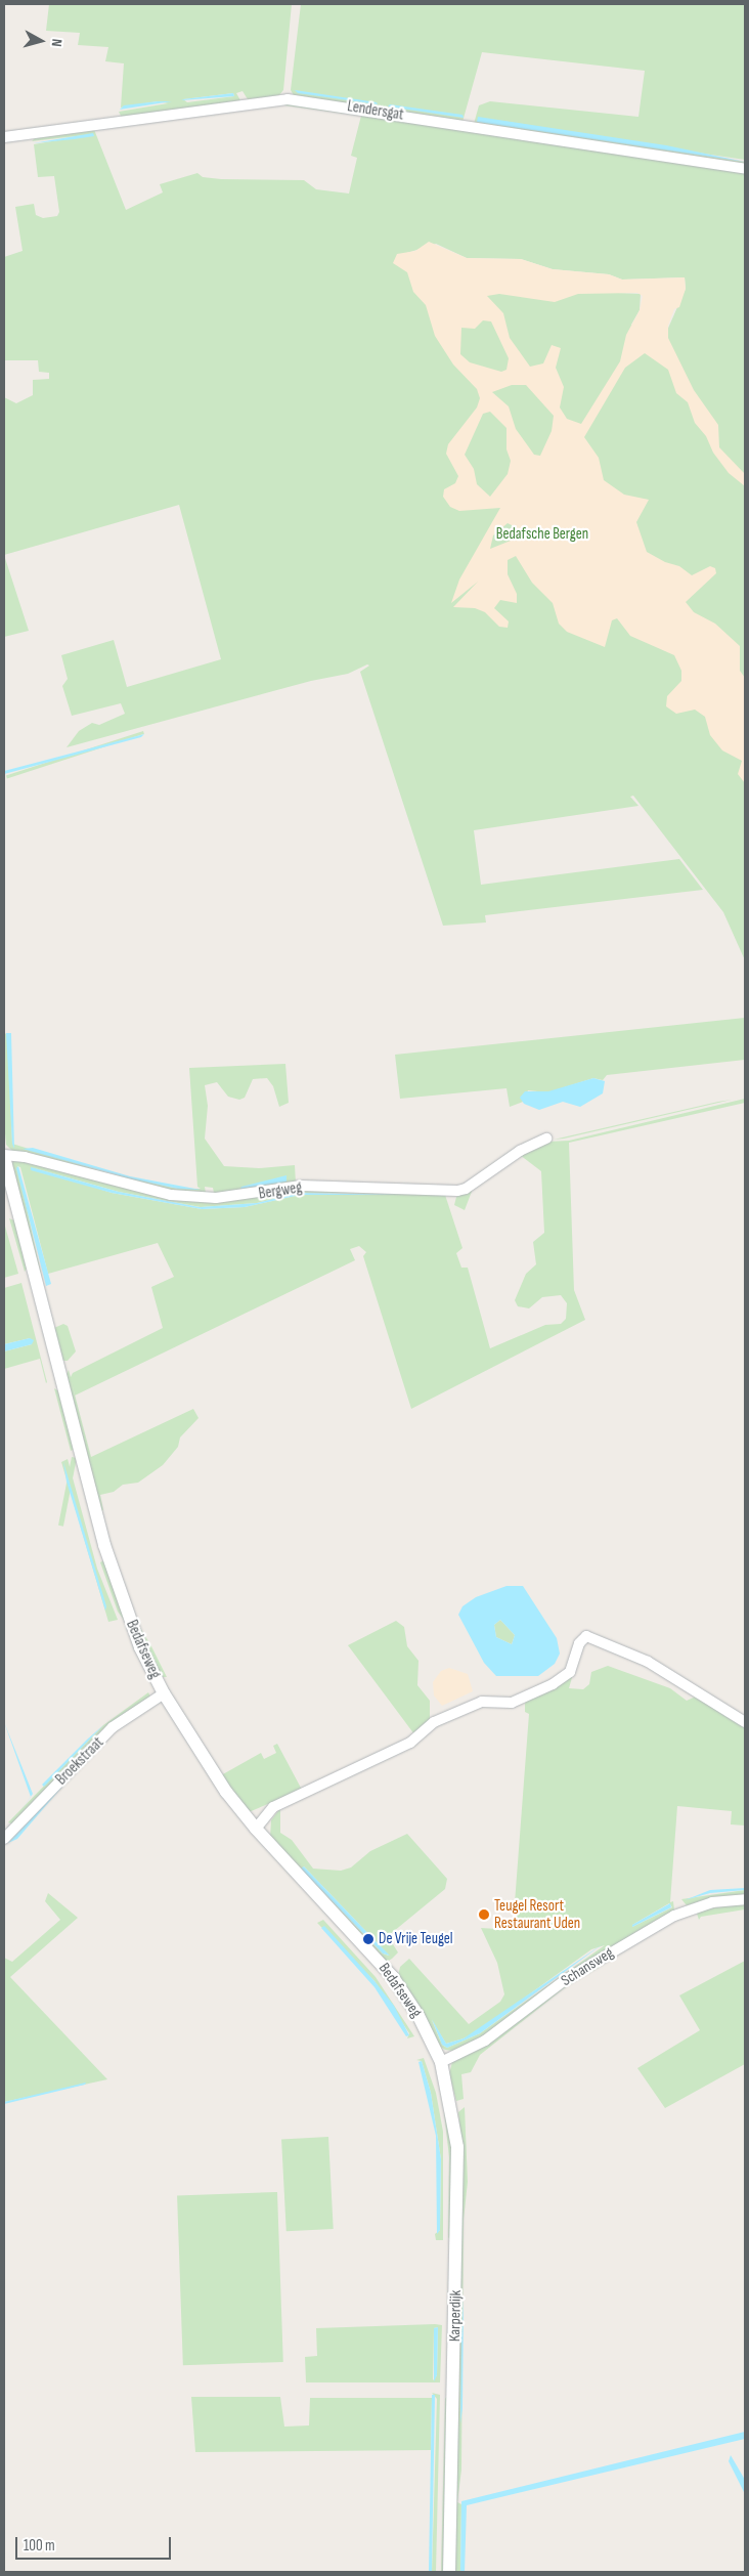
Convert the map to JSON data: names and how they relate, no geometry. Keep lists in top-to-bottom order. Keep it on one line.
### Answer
{"streets":{"street":["Lendersgat","Bergweg","Bedafseweg","Broekstraat","Schansweg","Karperdijk"]},"crossings":[["Bergweg","Bedafseweg"],["Bedafseweg","Broekstraat"],["Bedafseweg","Schansweg"],["Bedafseweg","Karperdijk"],["Schansweg","Karperdijk"]],"parks":["Bedafsche Bergen"],"places":["Teugel Resort Restaurant Uden","De Vrije Teugel"],"scale_bar":"100 m","north":"right"}
